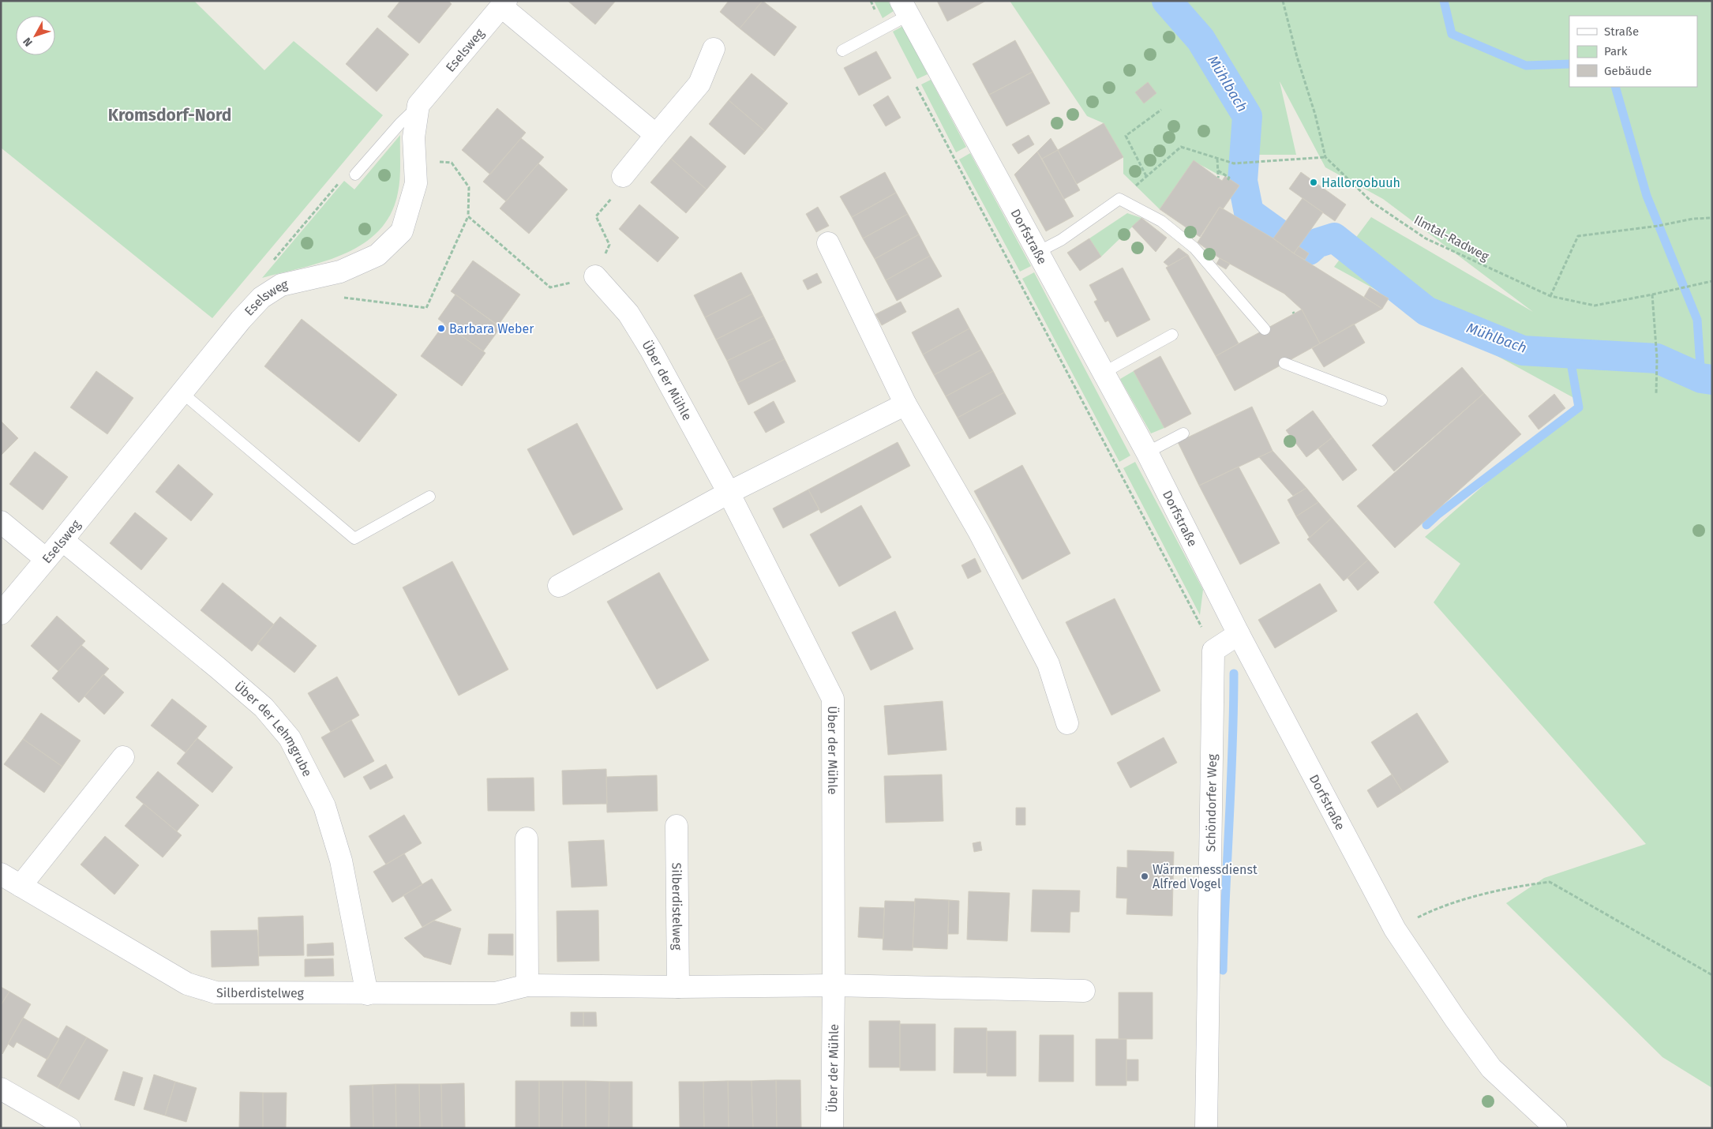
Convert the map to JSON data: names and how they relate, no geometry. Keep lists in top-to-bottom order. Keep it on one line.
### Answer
{"streets":{"street":["Eselsweg","Dorfstraße","Über der Mühle","Über der Lehmgrube","Schöndorfer Weg","Silberdistelweg"],"path":["Ilmtal-Radweg"]},"crossings":[["Eselsweg","Über der Lehmgrube"],["Über der Mühle","Silberdistelweg"],["Über der Lehmgrube","Silberdistelweg"]],"districts":["Kromsdorf-Nord"],"water":["Mühlbach"],"places":["Halloroobuuh","Barbara Weber","Wärmemessdienst Alfred Vogel"],"legend":["Straße","Park","Gebäude"],"north":"bottom left"}
